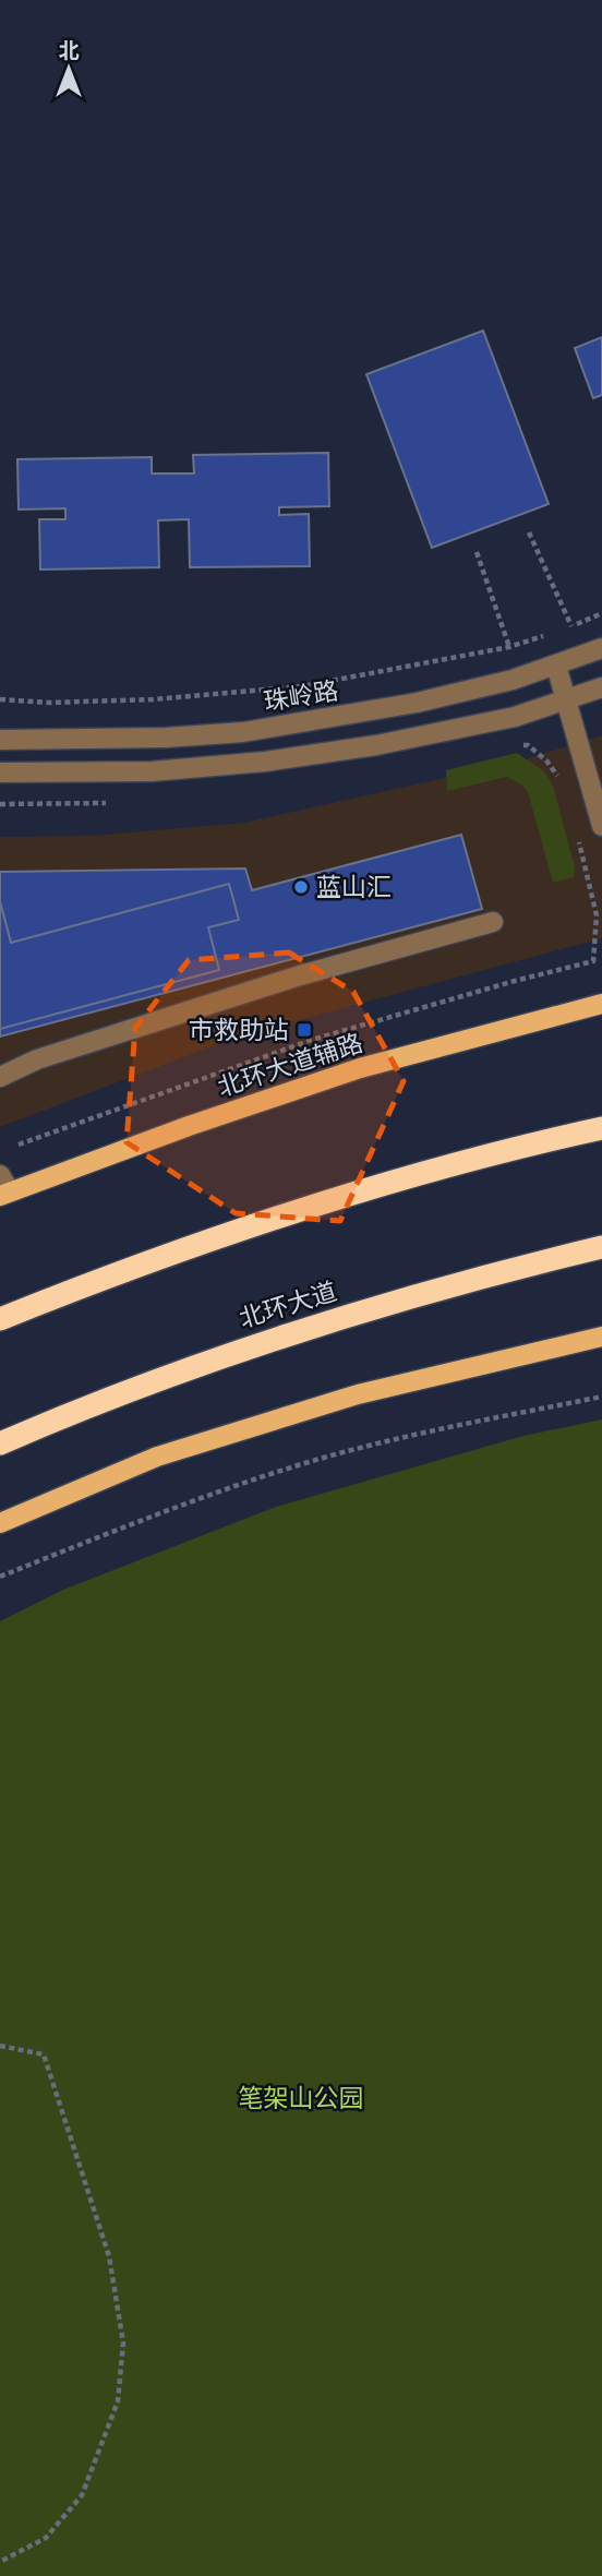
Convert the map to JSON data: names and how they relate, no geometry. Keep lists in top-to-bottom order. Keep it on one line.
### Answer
{"streets":{"highway":["北环大道"],"main road":["北环大道辅路"],"street":["珠岭路"]},"parks":["笔架山公园"],"places":{"other":["蓝山汇"],"transit":["市救助站"]},"north":"top"}
